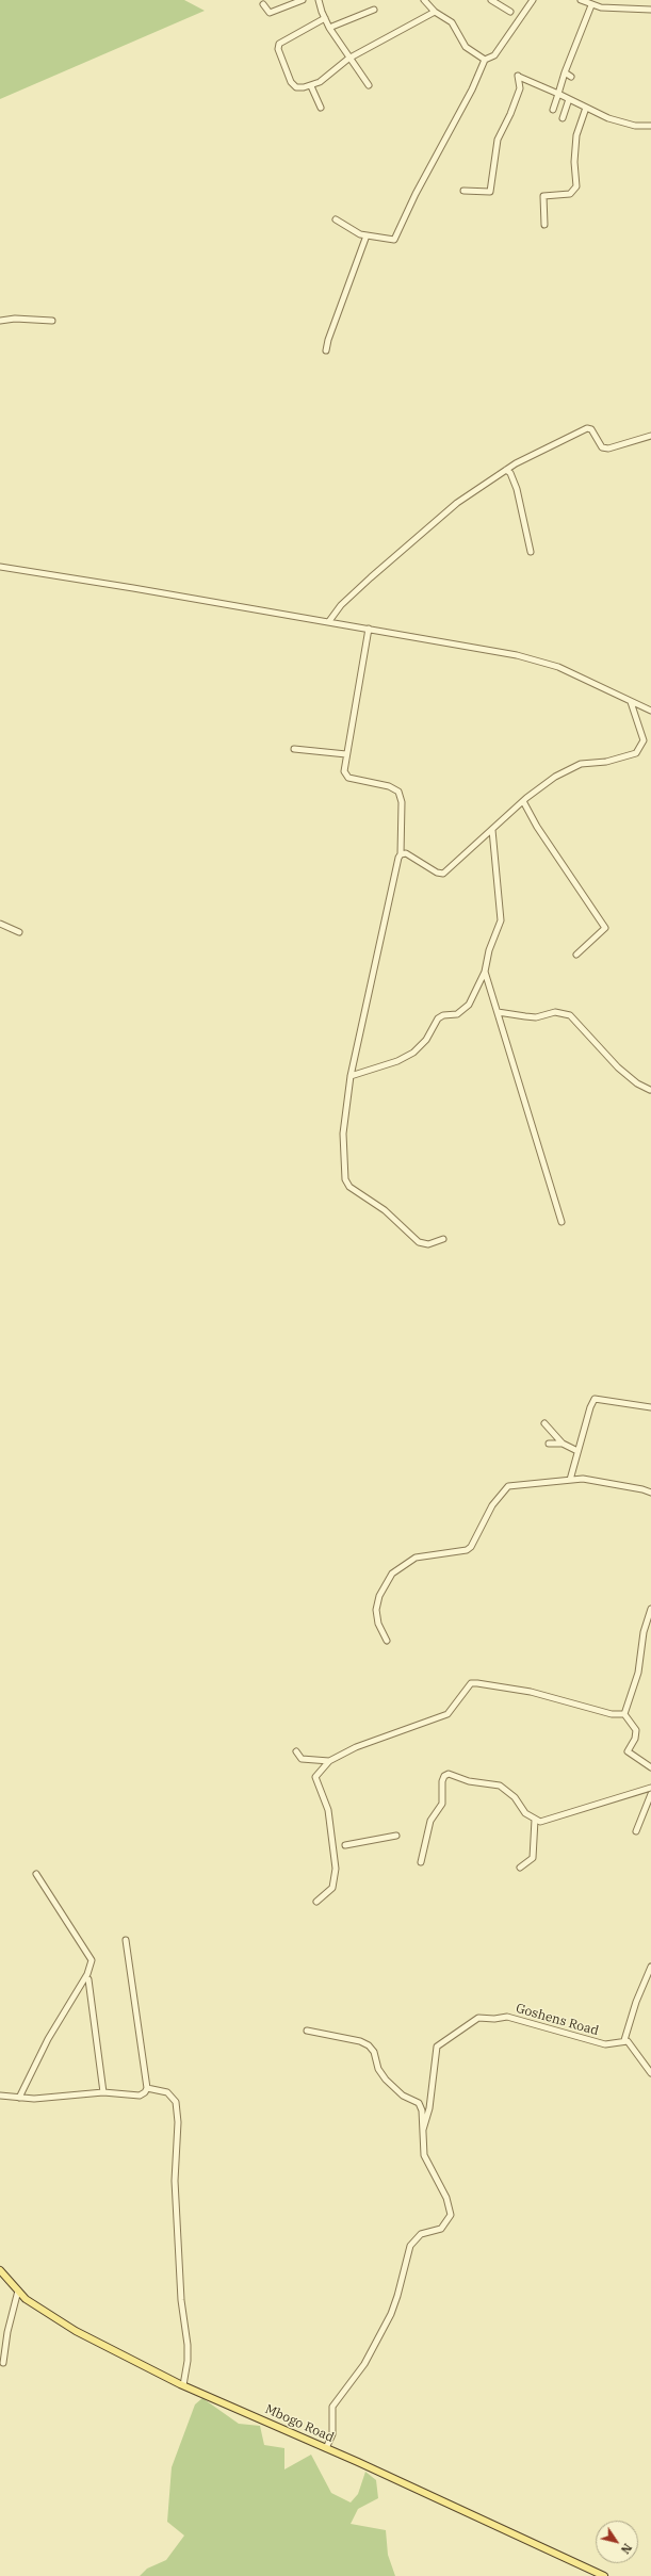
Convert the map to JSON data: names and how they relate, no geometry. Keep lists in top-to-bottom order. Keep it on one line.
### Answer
{"streets":{"main road":["Mbogo Road"],"street":["Goshens Road"]},"north":"bottom right"}
